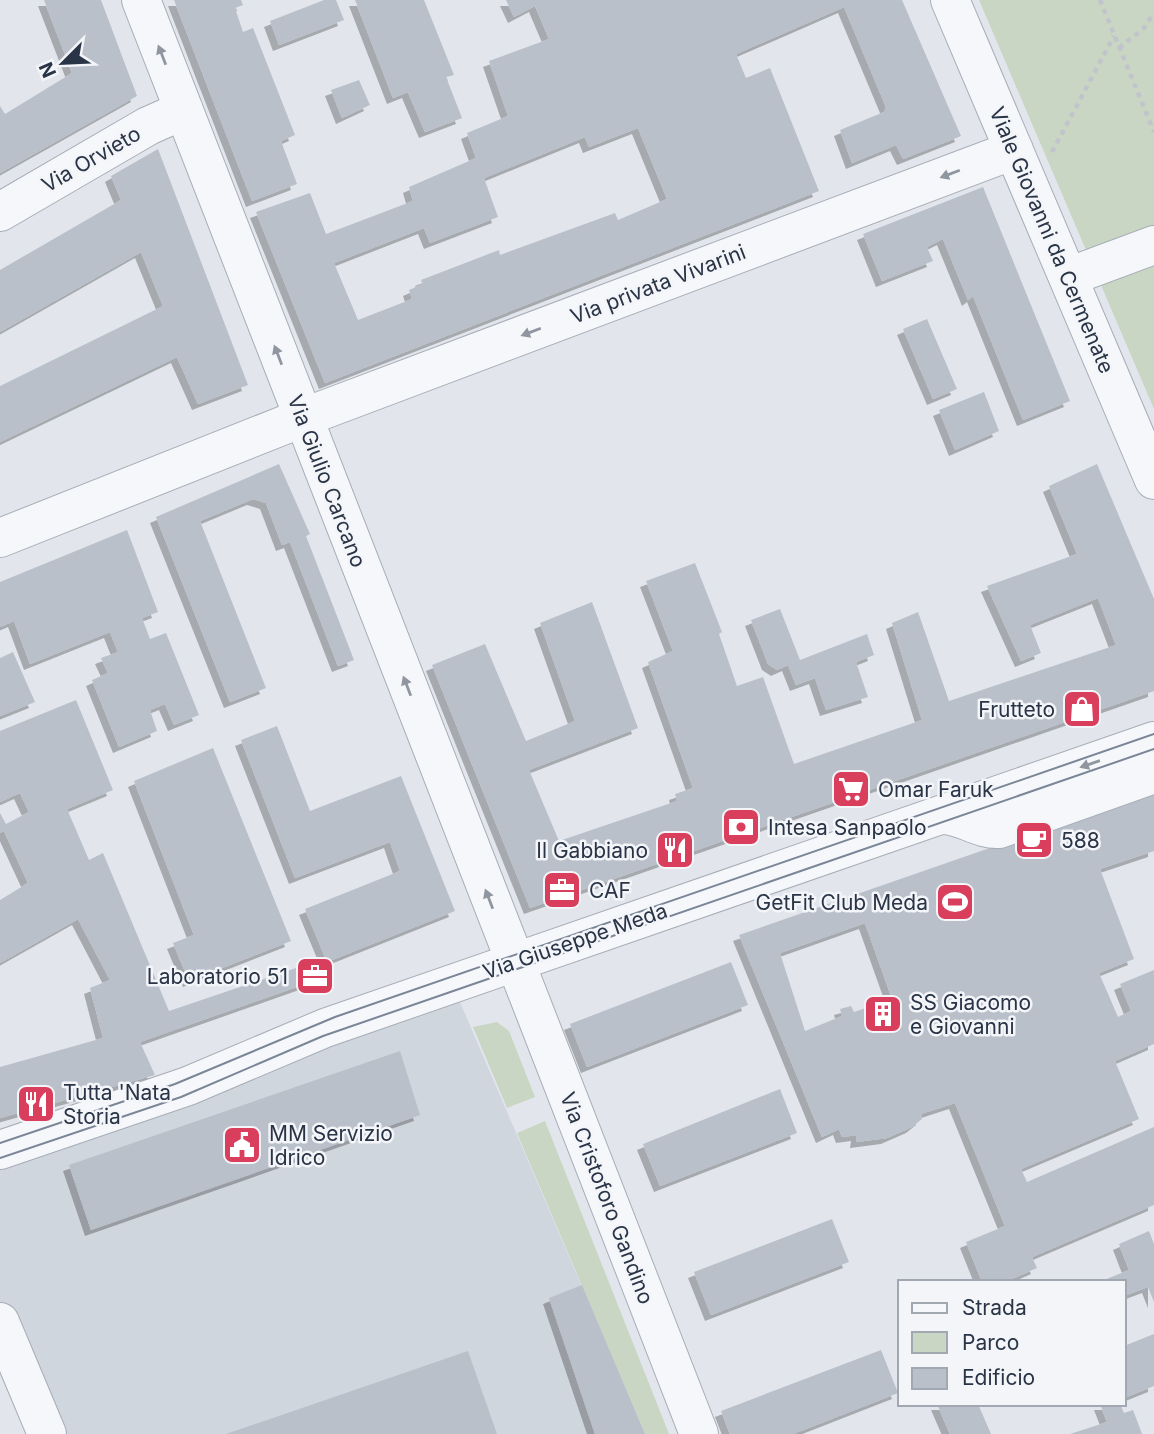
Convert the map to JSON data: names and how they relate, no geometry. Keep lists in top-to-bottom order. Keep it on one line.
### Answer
{"streets":{"street":["Via Orvieto","Viale Giovanni da Cermenate","Via privata Vivarini","Via Giulio Carcano","Via Giuseppe Meda","Via Cristoforo Gandino"]},"crossings":[["Via Orvieto","Via Giulio Carcano"],["Viale Giovanni da Cermenate","Via privata Vivarini"],["Via privata Vivarini","Via Giulio Carcano"],["Via Giulio Carcano","Via Giuseppe Meda"],["Via Giulio Carcano","Via Cristoforo Gandino"],["Via Giuseppe Meda","Via Cristoforo Gandino"]],"one_way":["Via privata Vivarini","Via Giulio Carcano"],"places":{"shop":["Frutteto"],"supermarket":["Omar Faruk"],"bank":["Intesa Sanpaolo"],"cafe":["588"],"restaurant":["Il Gabbiano","Tutta 'Nata Storia"],"office":["CAF","Laboratorio 51"],"sports":["GetFit Club Meda"],"building":["SS Giacomo e Giovanni"],"public building":["MM Servizio Idrico"]},"legend":["Strada","Parco","Edificio"],"north":"bottom left"}
